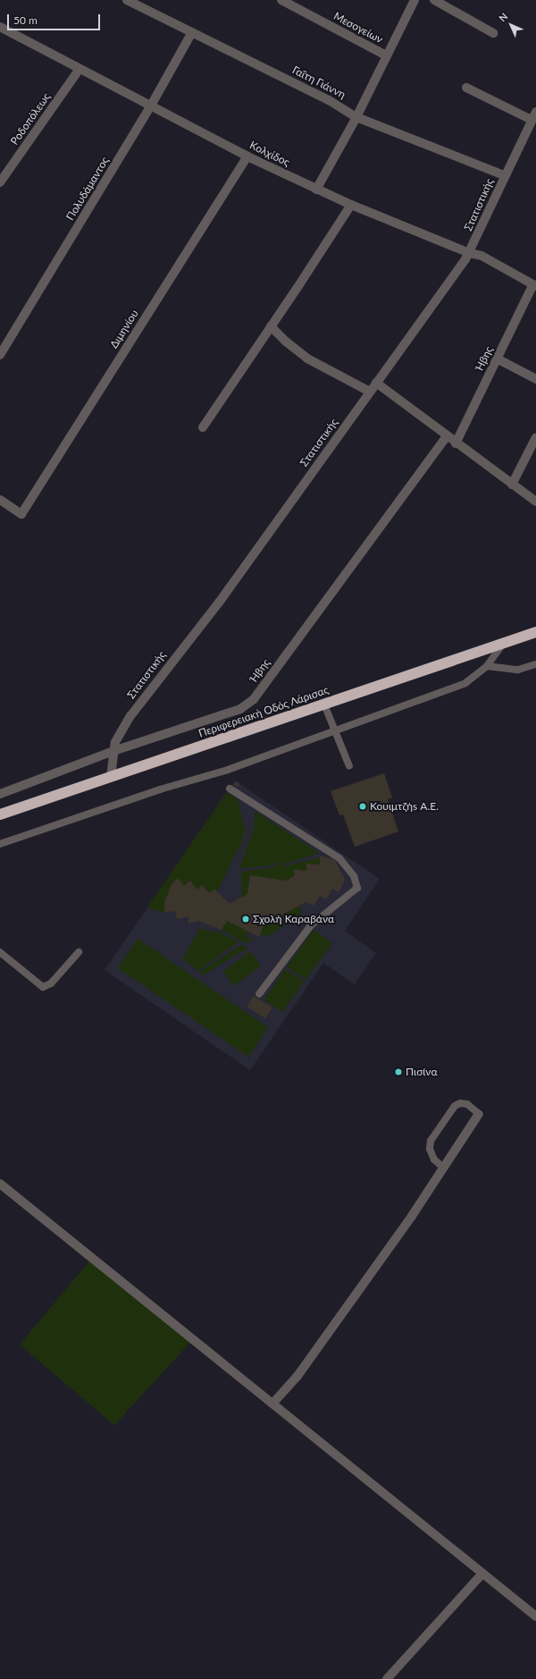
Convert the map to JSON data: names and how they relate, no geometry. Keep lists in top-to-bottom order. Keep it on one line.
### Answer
{"streets":{"highway":["Περιφερειακή Οδός Λάρισας"],"street":["Μεσογείων","Γαΐτη Γιάννη","Ροδοπόλεως","Κολχίδος","Πολυδάμαντος","Στατιστικής","Διμηνίου","Ήβης"]},"crossings":[["Γαΐτη Γιάννη","Πολυδάμαντος"],["Γαΐτη Γιάννη","Στατιστικής"],["Ροδοπόλεως","Κολχίδος"],["Κολχίδος","Πολυδάμαντος"],["Κολχίδος","Στατιστικής"],["Κολχίδος","Διμηνίου"],["Κολχίδος","Ήβης"],["Στατιστικής","Ήβης"],["Στατιστικής","Περιφερειακή Οδός Λάρισας"]],"places":["Κουιμτζήs Α.Ε.","Σχολή Καραβάνα","Πισίνα"],"scale_bar":"50 m","north":"top left"}
